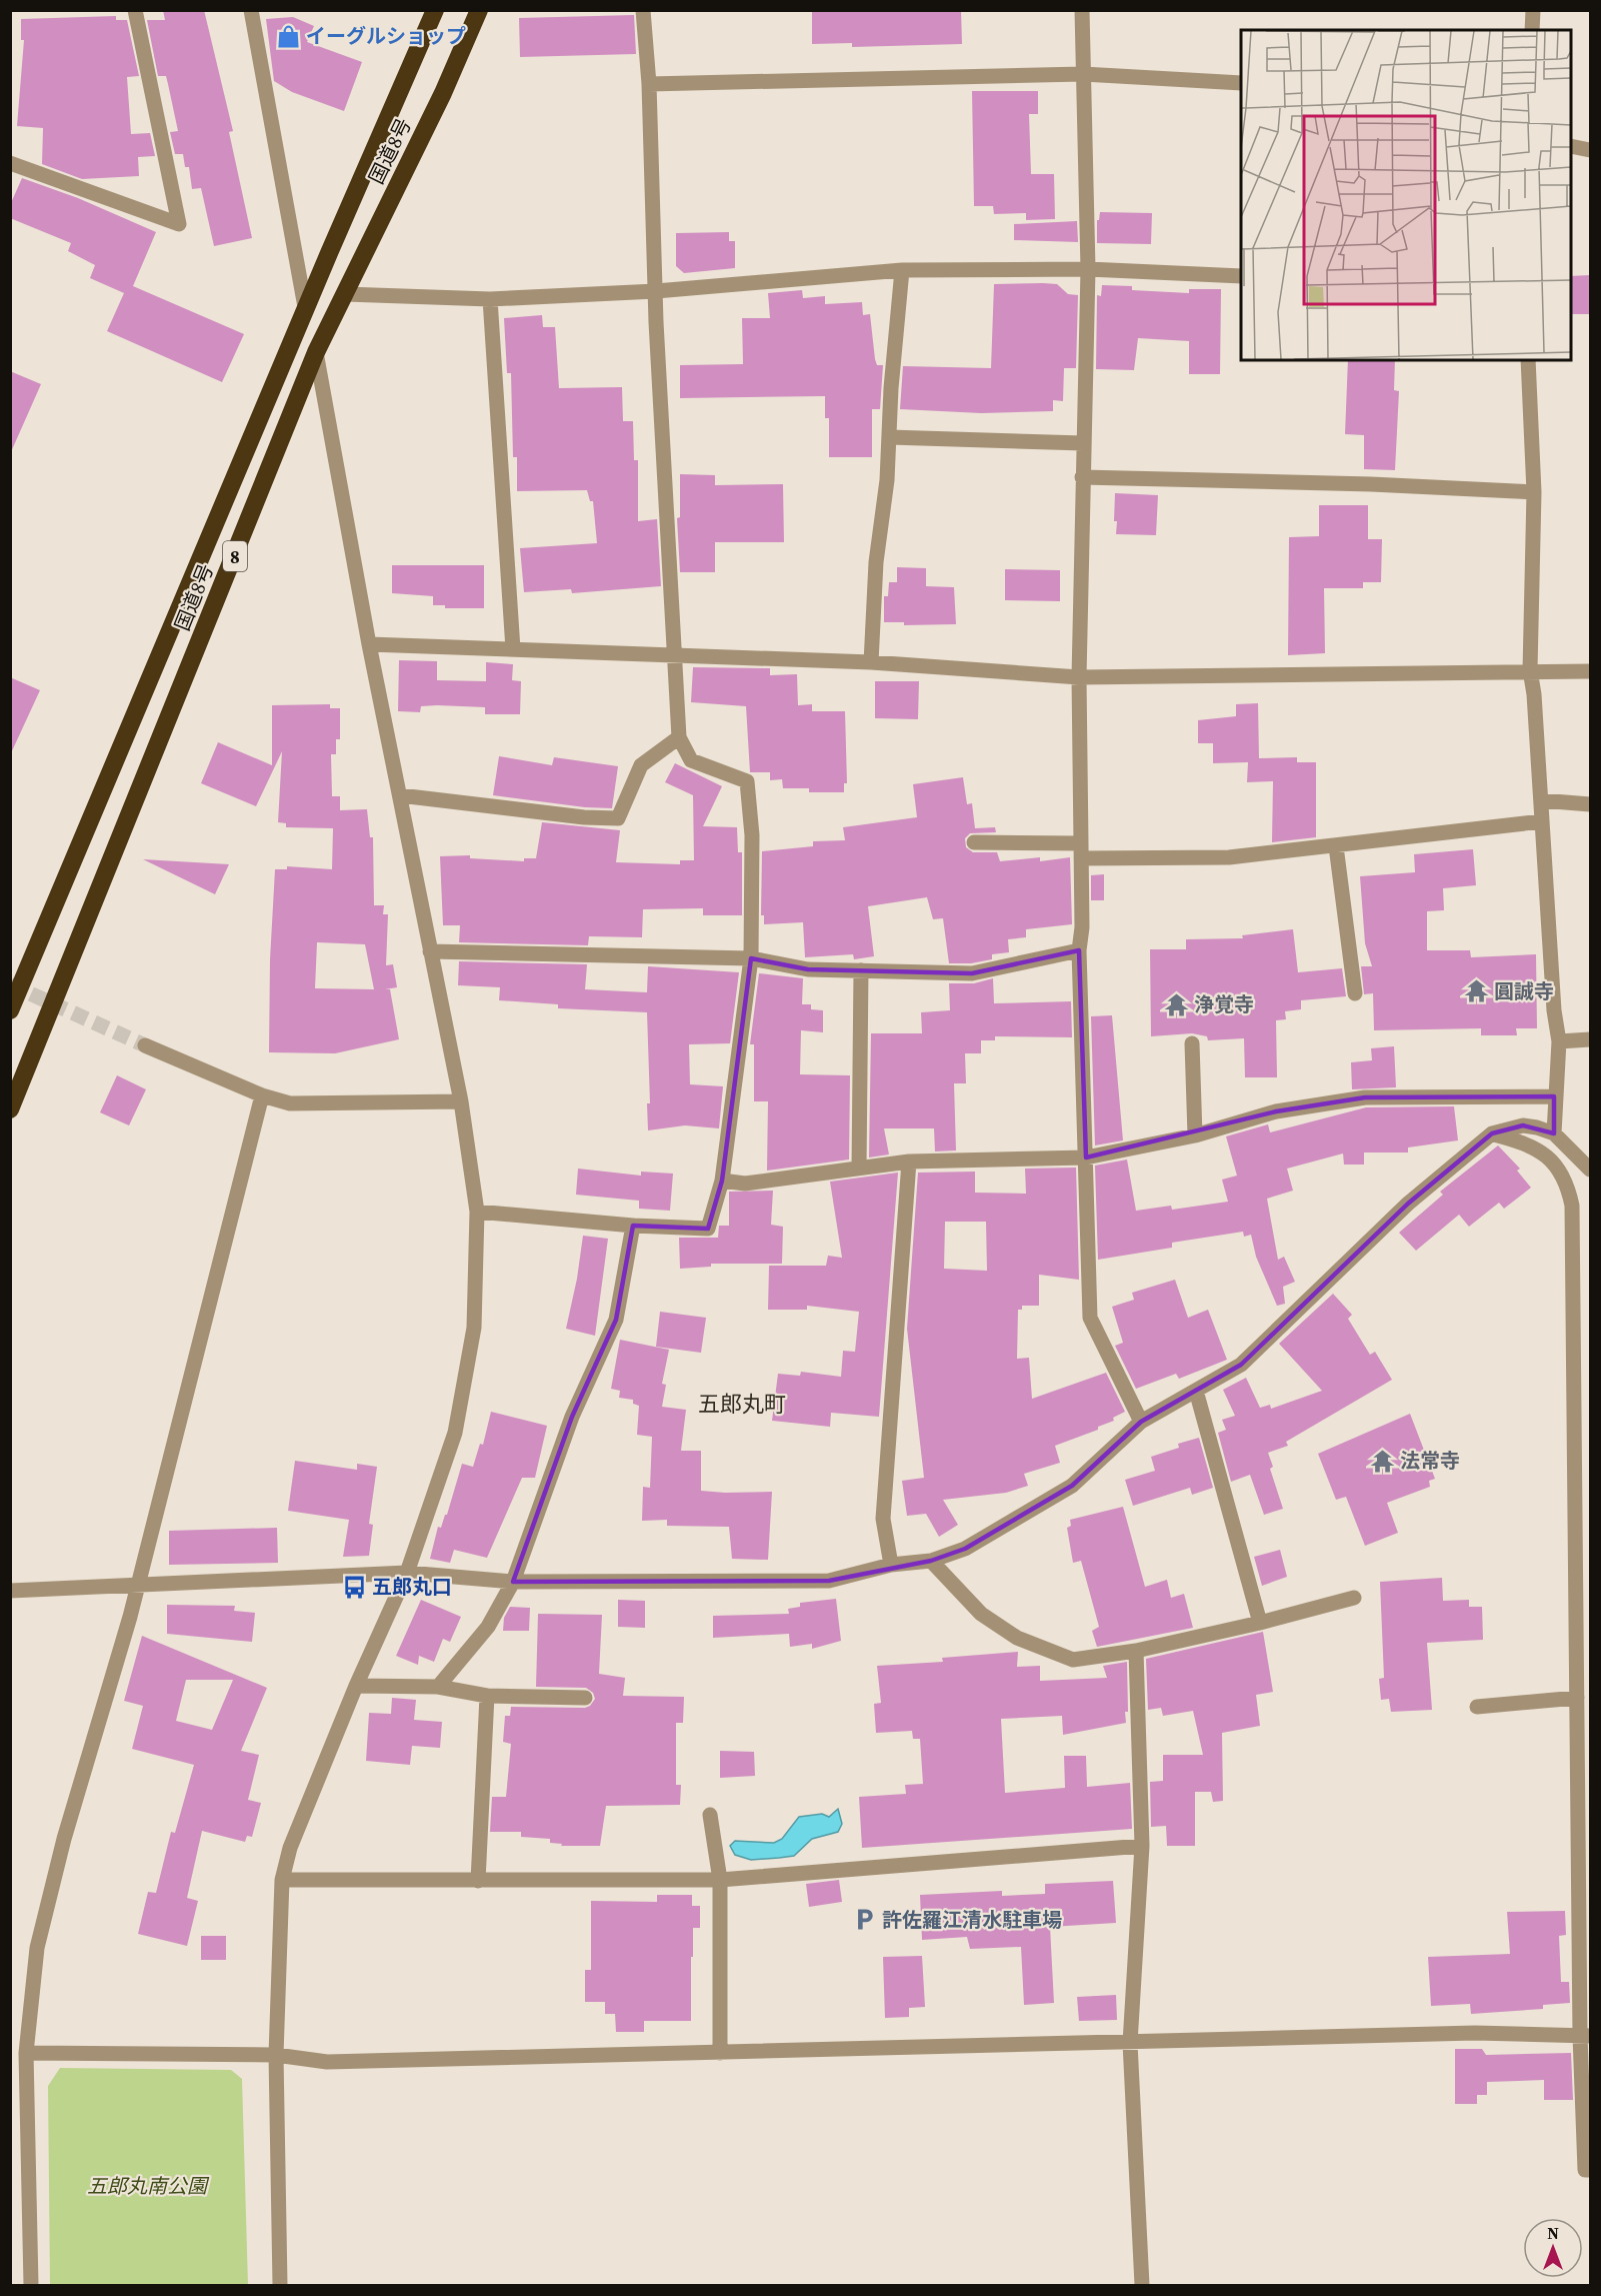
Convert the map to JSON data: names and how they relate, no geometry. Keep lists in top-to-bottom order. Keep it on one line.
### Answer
{"streets":{"highway":["国道8号","8"]},"districts":["五郎丸町"],"parks":["五郎丸南公園"],"places":{"shop":["イーグルショップ"],"temple":["圓誠寺","浄覚寺","法常寺"],"bus stop":["五郎丸口"],"parking":["許佐羅江清水駐車場"]},"north":"top"}
